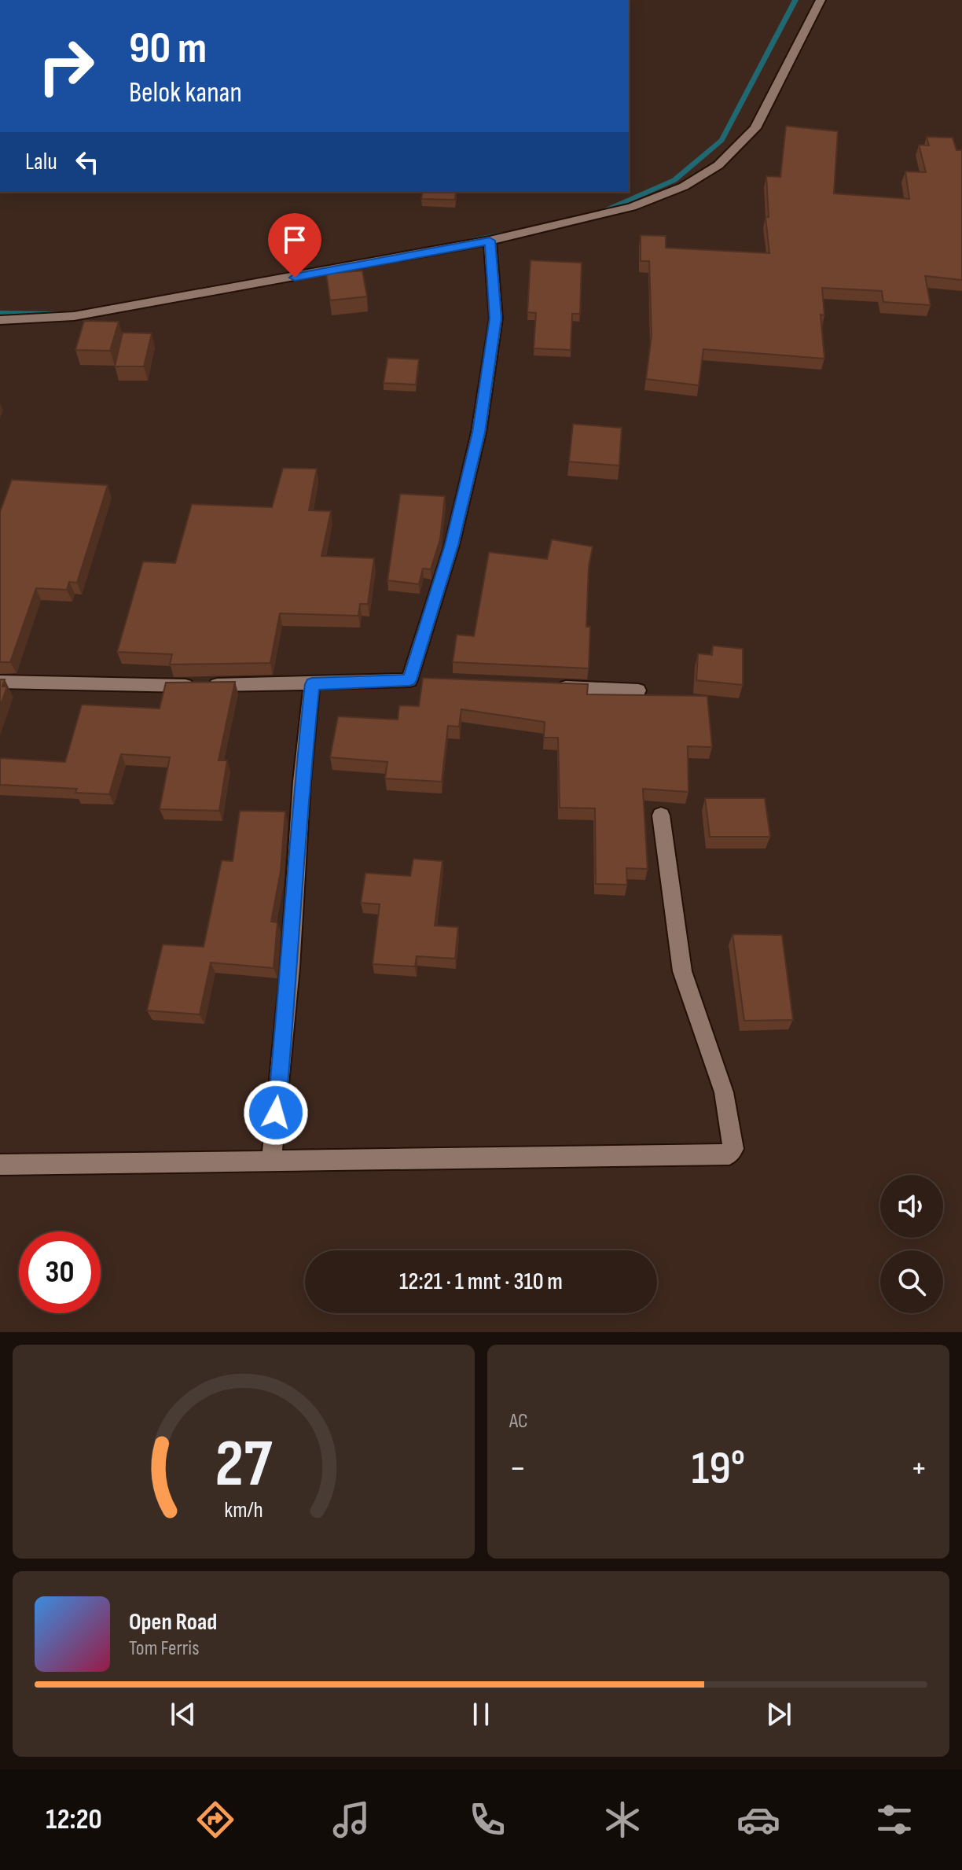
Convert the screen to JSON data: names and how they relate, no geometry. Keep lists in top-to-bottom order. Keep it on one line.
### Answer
{"page":{"turn":["90 m","Belok kanan"],"then":"Lalu","limit":"30","trip":"12:21 · 1 mnt · 310 m","tile":"AC","heat":["−","19°","+"],"song":["Open Road","Tom Ferris"],"tabs":"12:20","gauge":["27","km/h"]}}
